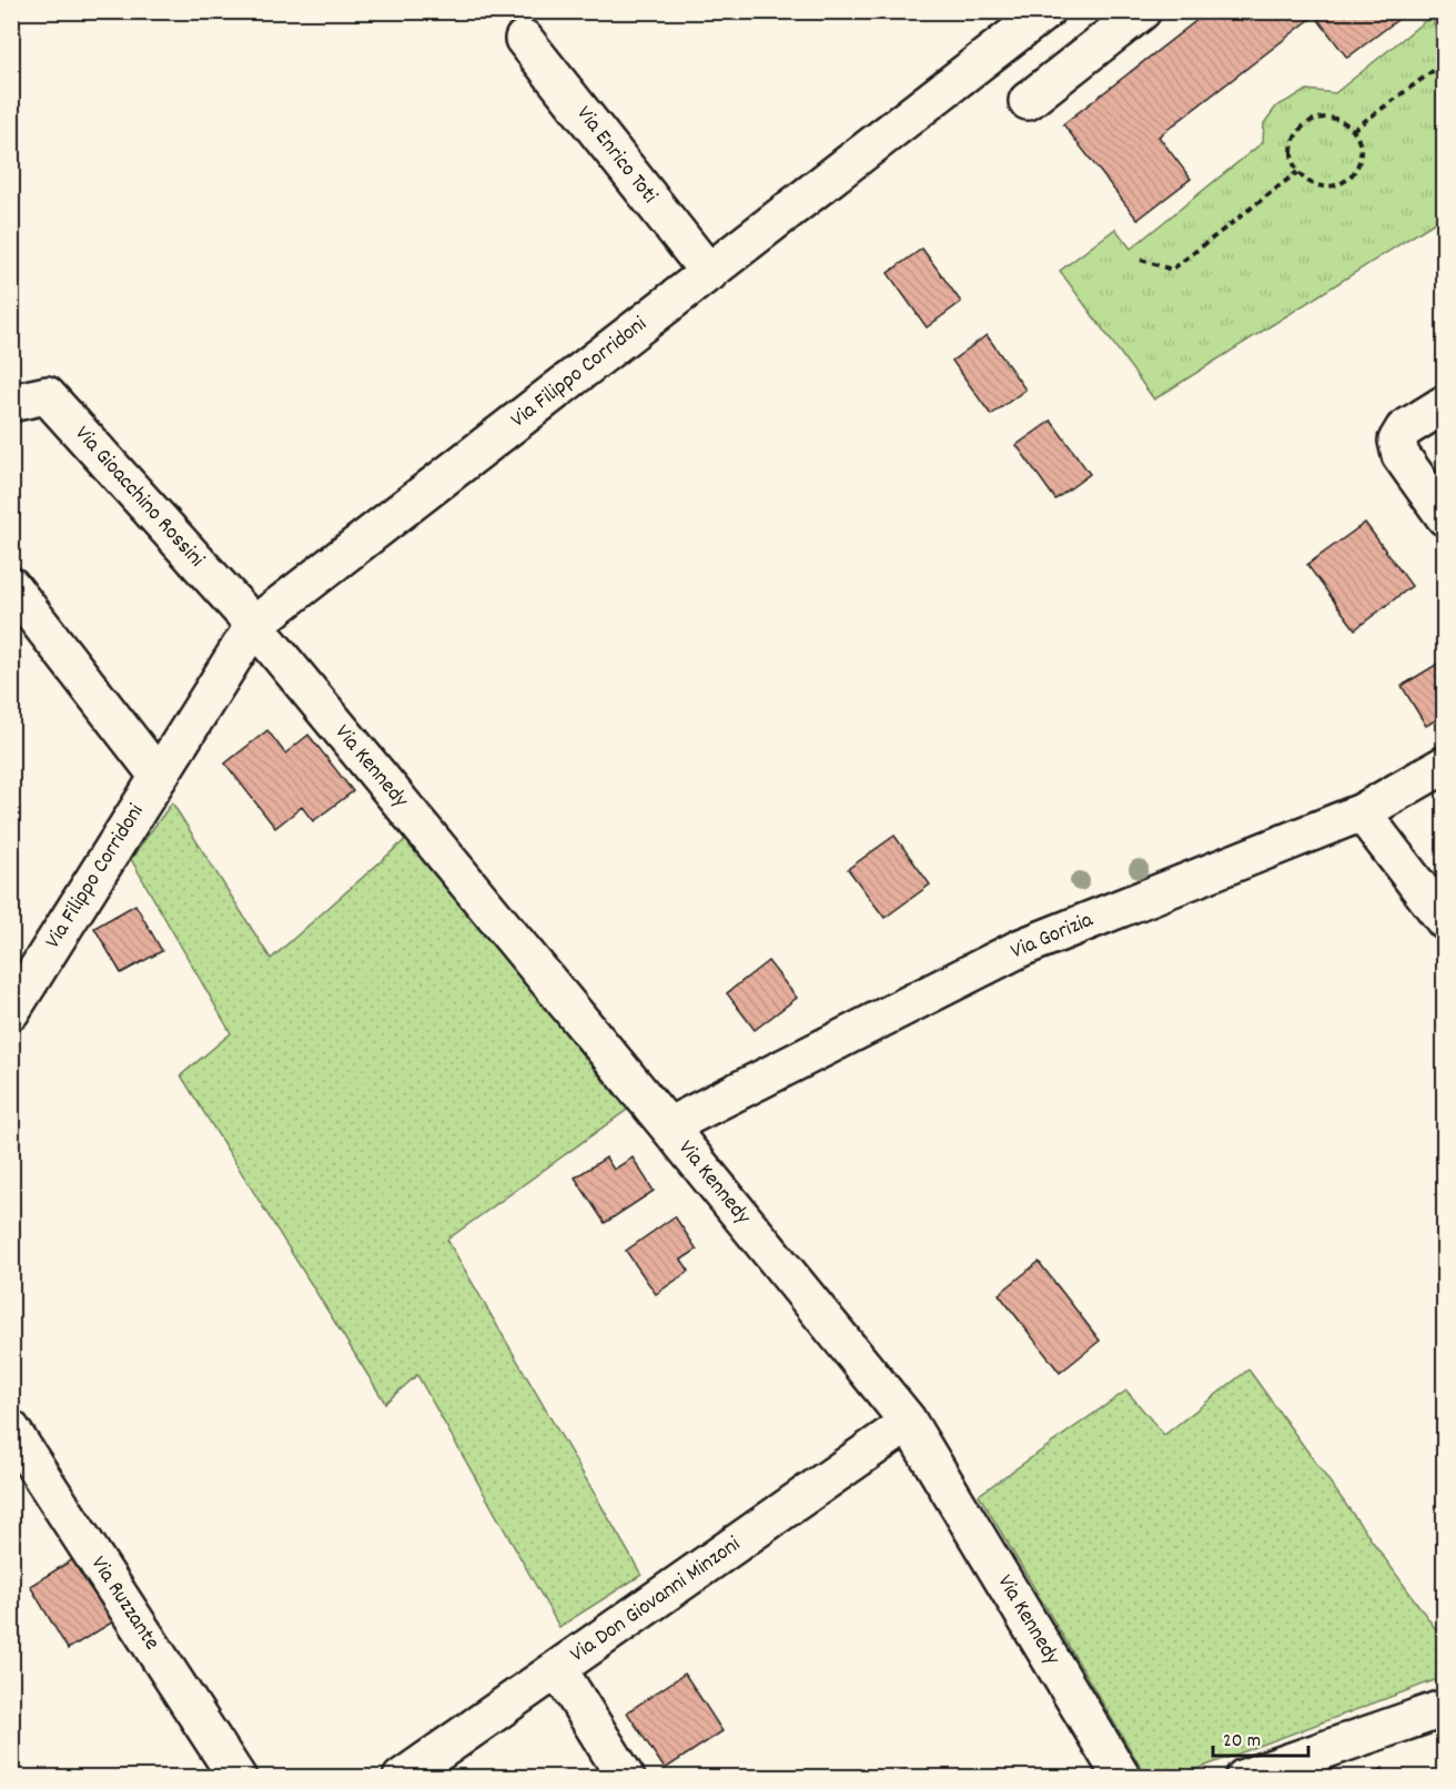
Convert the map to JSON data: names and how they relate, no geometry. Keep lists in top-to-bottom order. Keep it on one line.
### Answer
{"streets":{"street":["Via Enrico Toti","Via Filippo Corridoni","Via Gioacchino Rossini","Via Kennedy","Via Gorizia","Via Don Giovanni Minzoni","Via Ruzzante"]},"crossings":[["Via Enrico Toti","Via Filippo Corridoni"],["Via Filippo Corridoni","Via Gioacchino Rossini"],["Via Filippo Corridoni","Via Kennedy"],["Via Gioacchino Rossini","Via Kennedy"],["Via Kennedy","Via Gorizia"],["Via Kennedy","Via Don Giovanni Minzoni"]],"scale_bar":"20 m"}
